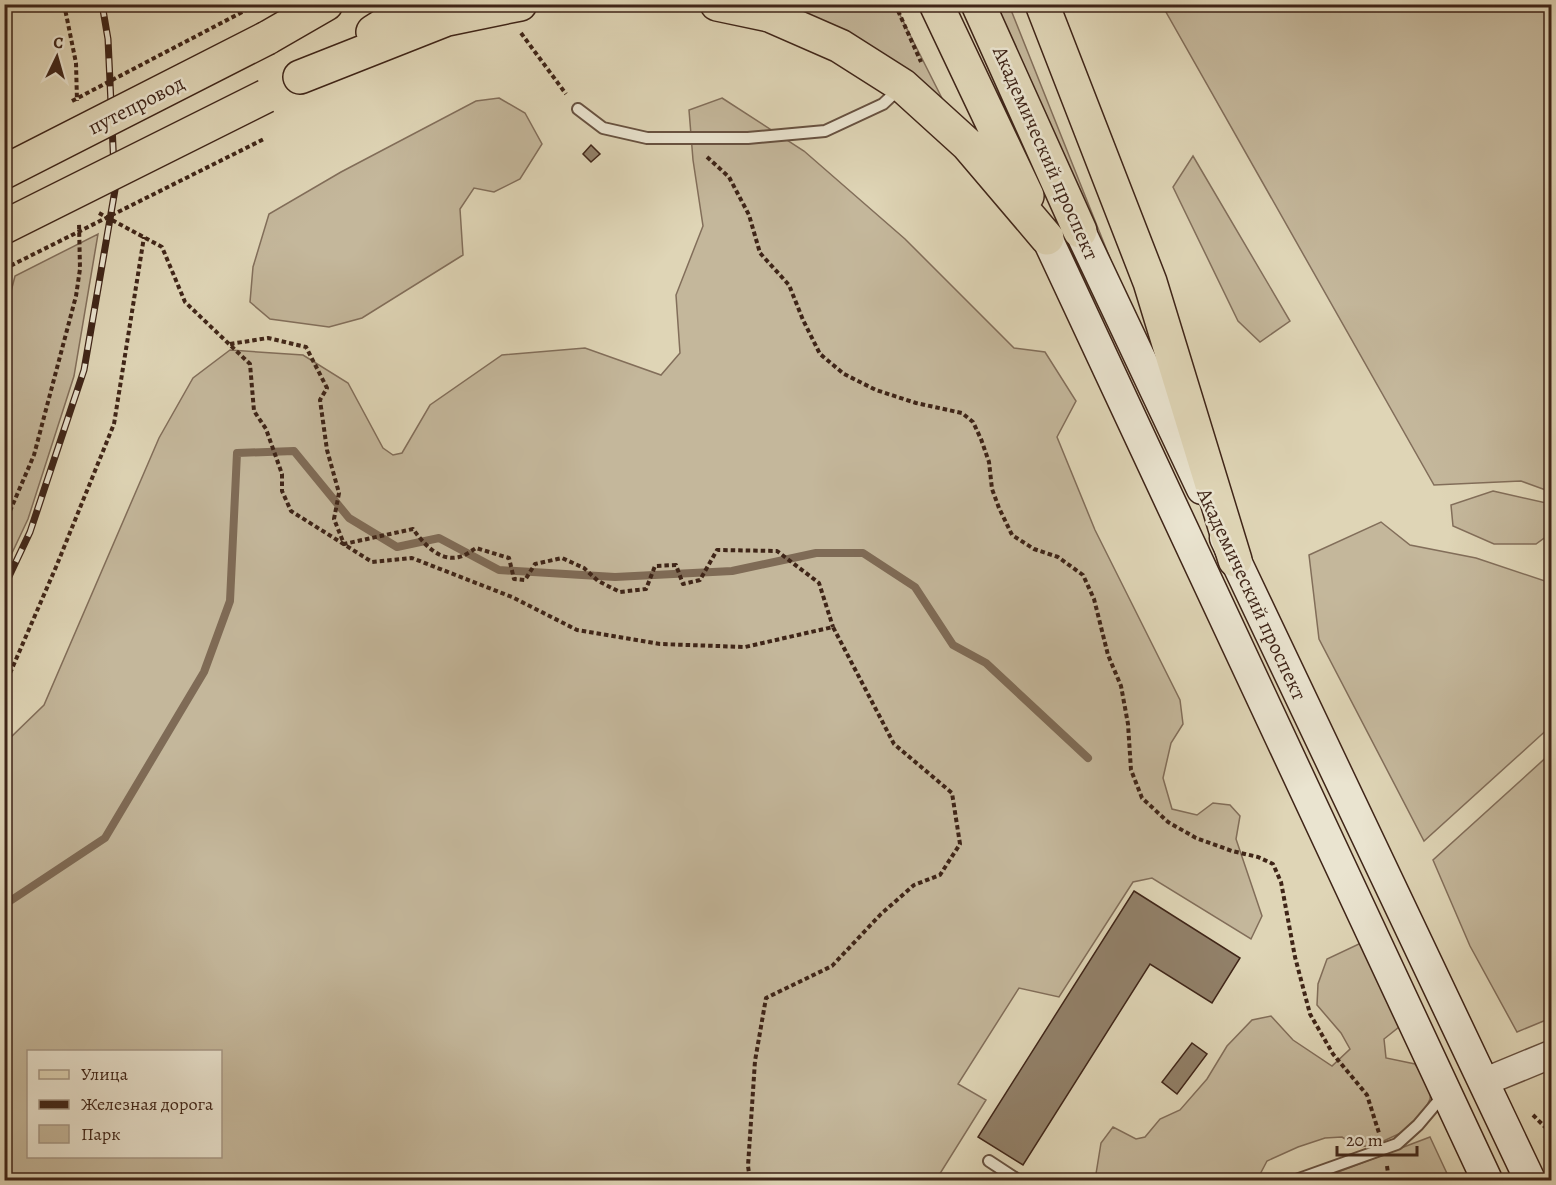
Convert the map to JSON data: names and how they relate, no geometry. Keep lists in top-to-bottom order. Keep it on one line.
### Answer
{"streets":{"main road":["путепровод","Академический проспект"]},"legend":["Улица","Железная дорога","Парк"],"scale_bar":"20 m","north":"top"}
